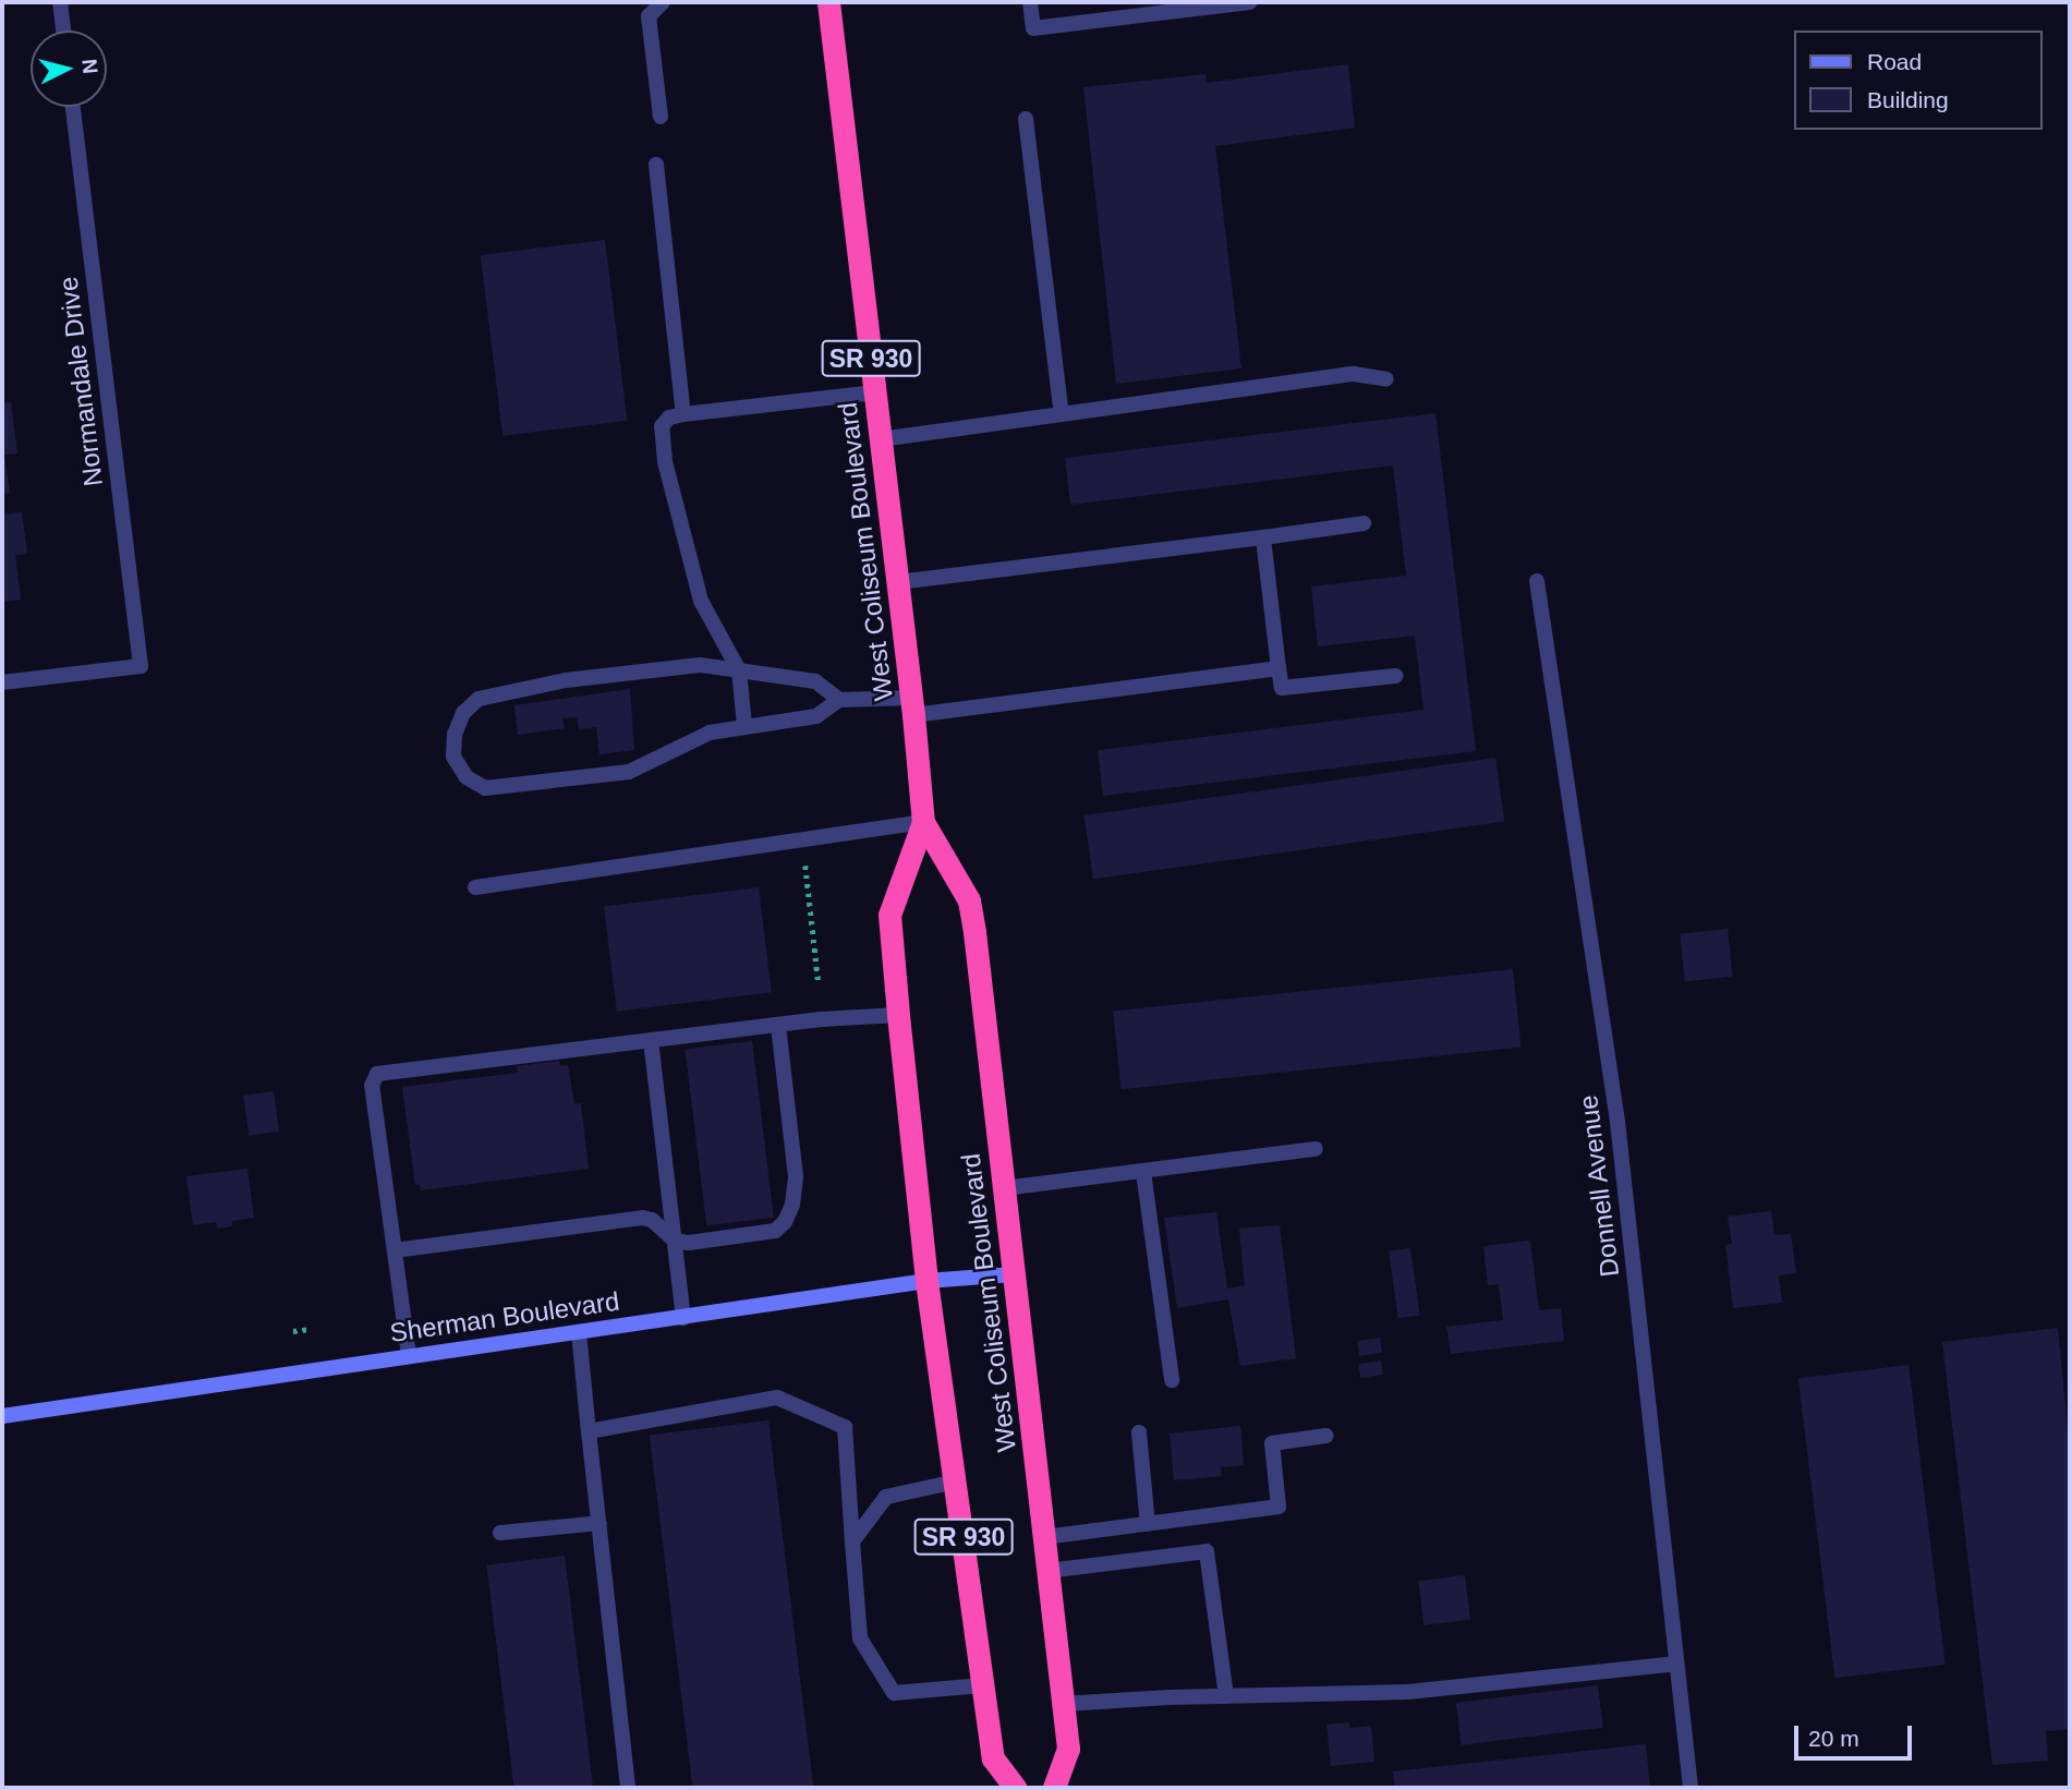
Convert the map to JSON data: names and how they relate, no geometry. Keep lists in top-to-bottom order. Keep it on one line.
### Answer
{"streets":{"highway":["SR 930","West Coliseum Boulevard"],"main road":["Sherman Boulevard"],"street":["Normandale Drive","Donnell Avenue"]},"crossings":[["West Coliseum Boulevard","Sherman Boulevard"]],"legend":["Road","Building"],"scale_bar":"20 m","north":"right"}
